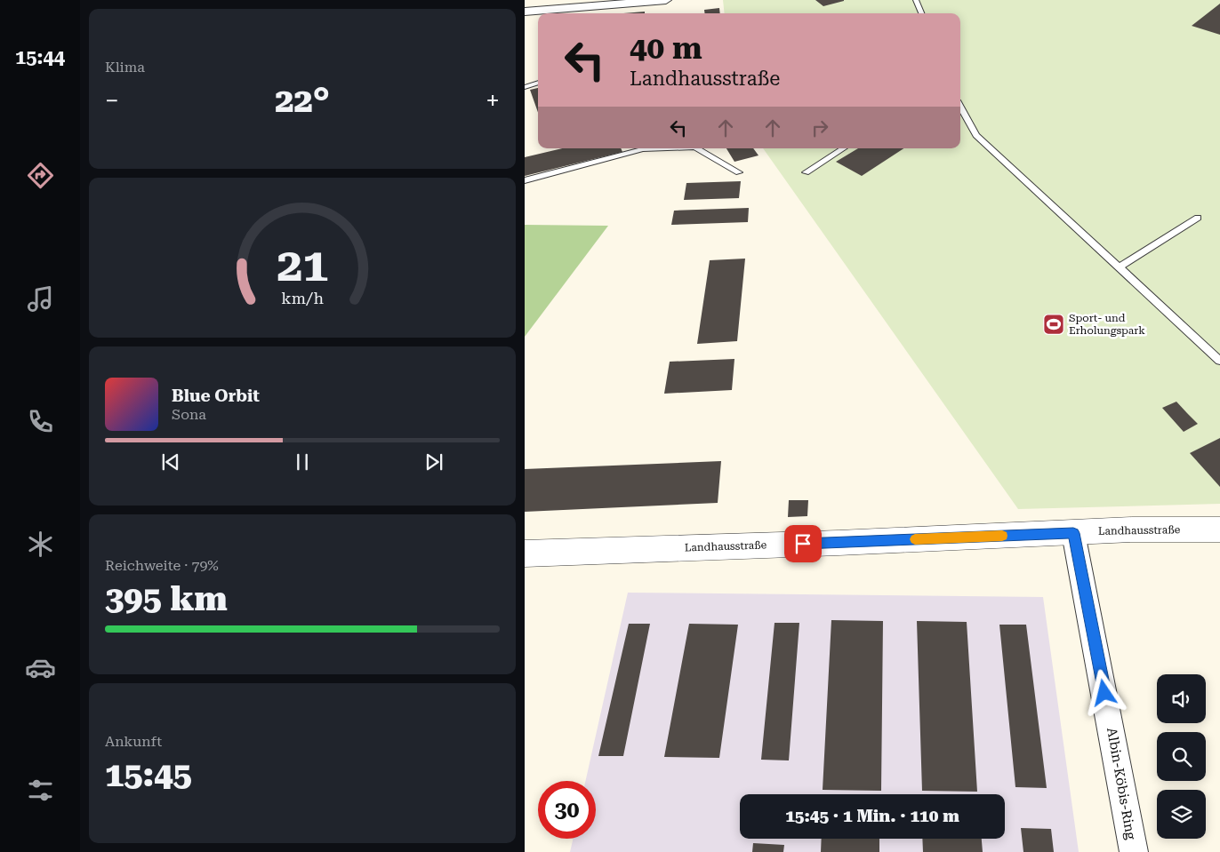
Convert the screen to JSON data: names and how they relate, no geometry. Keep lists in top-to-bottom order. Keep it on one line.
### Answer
{"streets":{"street":["Landhausstraße","Albin-Köbis-Ring"]},"crossings":[["Landhausstraße","Albin-Köbis-Ring"]],"places":{"sports":["Sport- und Erholungspark"]},"page":{"tabs":"15:44","tile":["Klima",["Reichweite · 79%","395 km"],["Ankunft","15:45"]],"turn":["40 m","Landhausstraße"],"heat":["−","22°","+"],"song":["Blue Orbit","Sona"],"limit":"30","trip":"15:45 · 1 Min. · 110 m","gauge":["21","km/h"]}}
